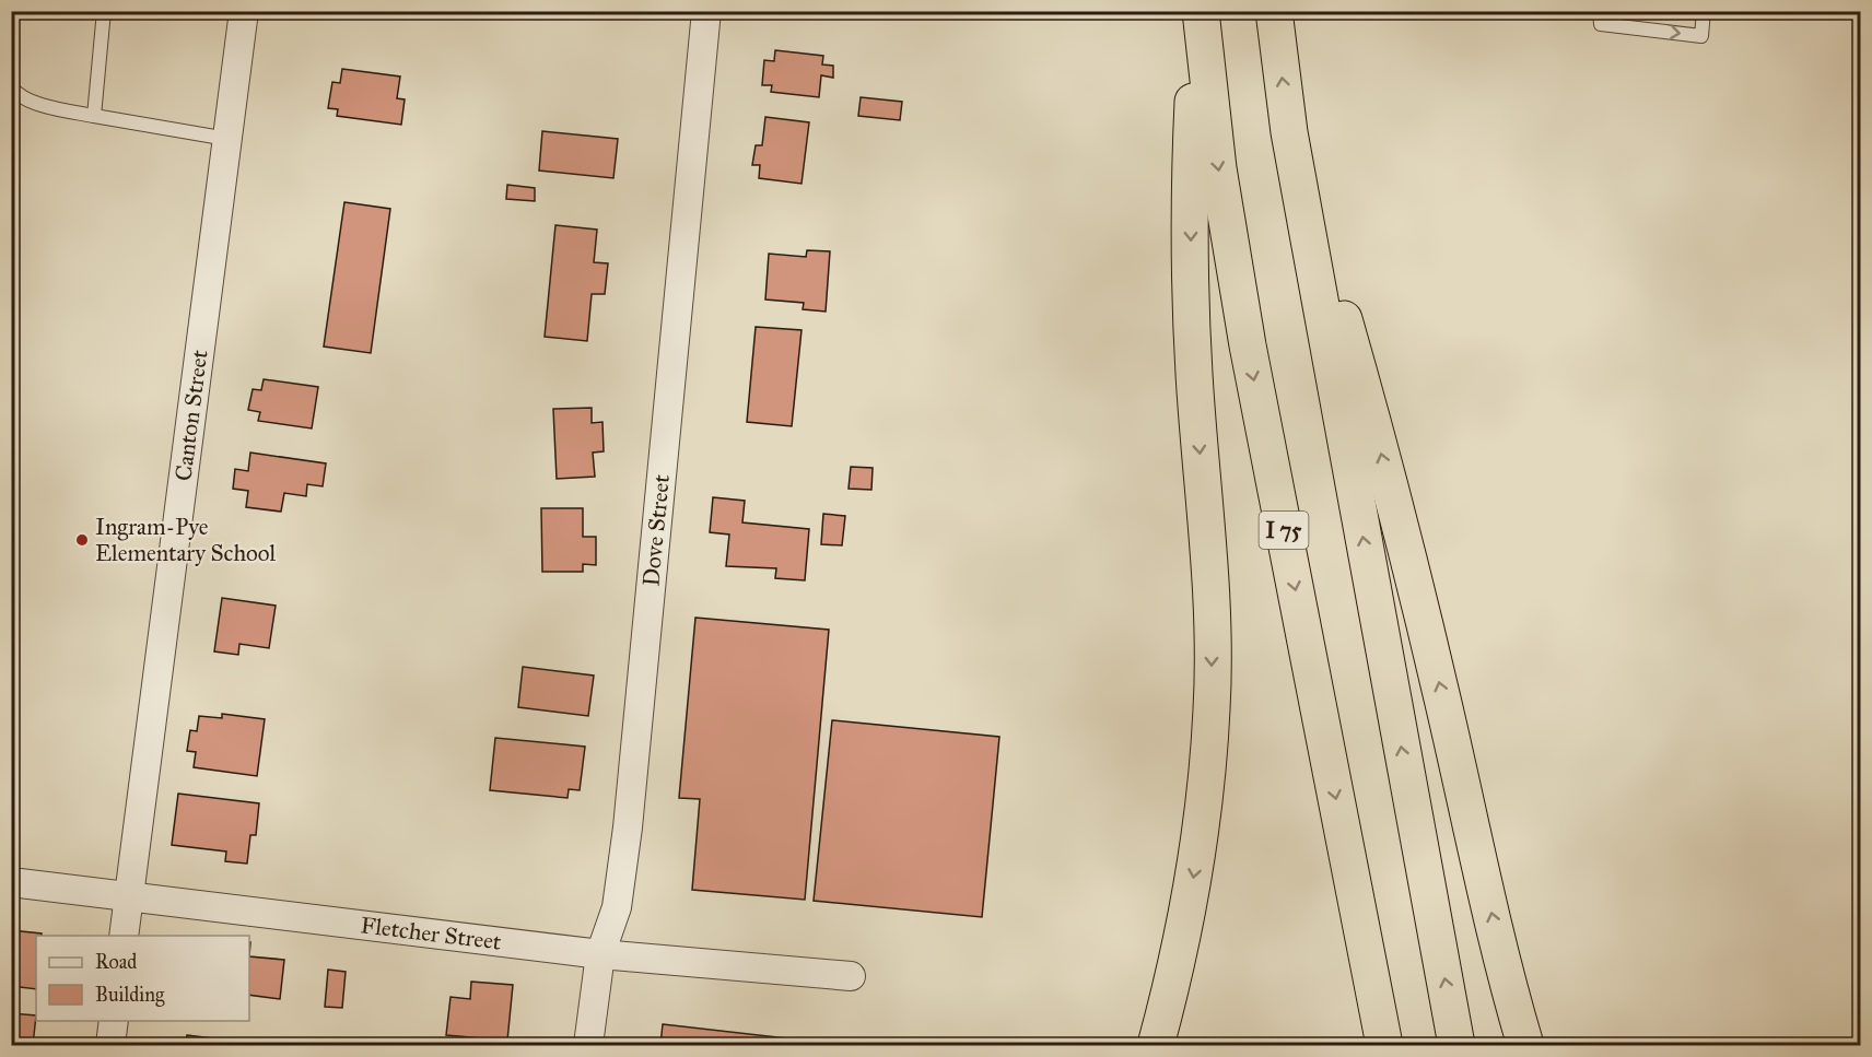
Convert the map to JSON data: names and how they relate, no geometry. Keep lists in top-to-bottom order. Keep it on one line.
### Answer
{"streets":{"highway":["I 75"],"street":["Canton Street","Dove Street","Fletcher Street"]},"crossings":[["Canton Street","Fletcher Street"],["Dove Street","Fletcher Street"]],"places":["Ingram-Pye Elementary School"],"legend":["Road","Building"]}
